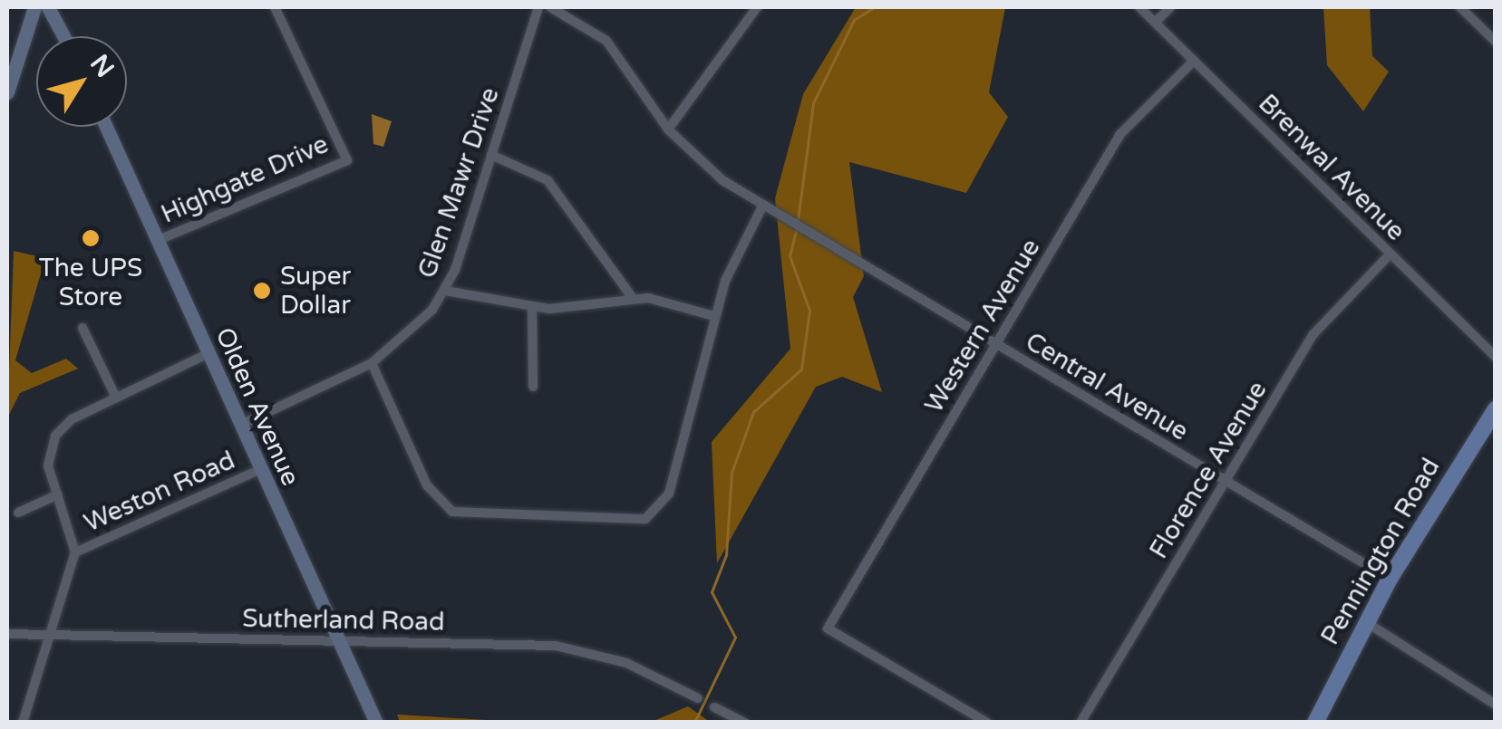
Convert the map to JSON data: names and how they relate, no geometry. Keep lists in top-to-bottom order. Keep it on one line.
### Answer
{"streets":{"main road":["Olden Avenue","Pennington Road"],"street":["Brenwal Avenue","Highgate Drive","Glen Mawr Drive","Western Avenue","Central Avenue","Florence Avenue","Weston Road","Sutherland Road"]},"crossings":[["Brenwal Avenue","Western Avenue"],["Brenwal Avenue","Florence Avenue"],["Highgate Drive","Olden Avenue"],["Glen Mawr Drive","Olden Avenue"],["Western Avenue","Central Avenue"],["Central Avenue","Florence Avenue"],["Central Avenue","Pennington Road"],["Olden Avenue","Weston Road"],["Olden Avenue","Sutherland Road"]],"places":["The UPS Store","Super Dollar"],"north":"top right"}
